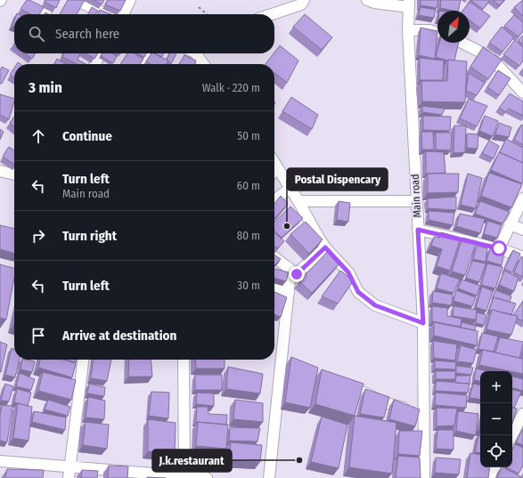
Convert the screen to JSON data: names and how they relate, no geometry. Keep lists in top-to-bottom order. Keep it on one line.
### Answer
{"streets":{"street":["Main road"]},"places":["Postal Dispencary","J.k.restaurant"],"north":"top right","page":{"search":"Search here","heading":["3 min","Walk · 220 m"],"list":[["Continue","50 m"],["Turn left","Main road","60 m"],["Turn right","80 m"],["Turn left","30 m"],"Arrive at destination"],"map_buttons":["+","−"]}}
